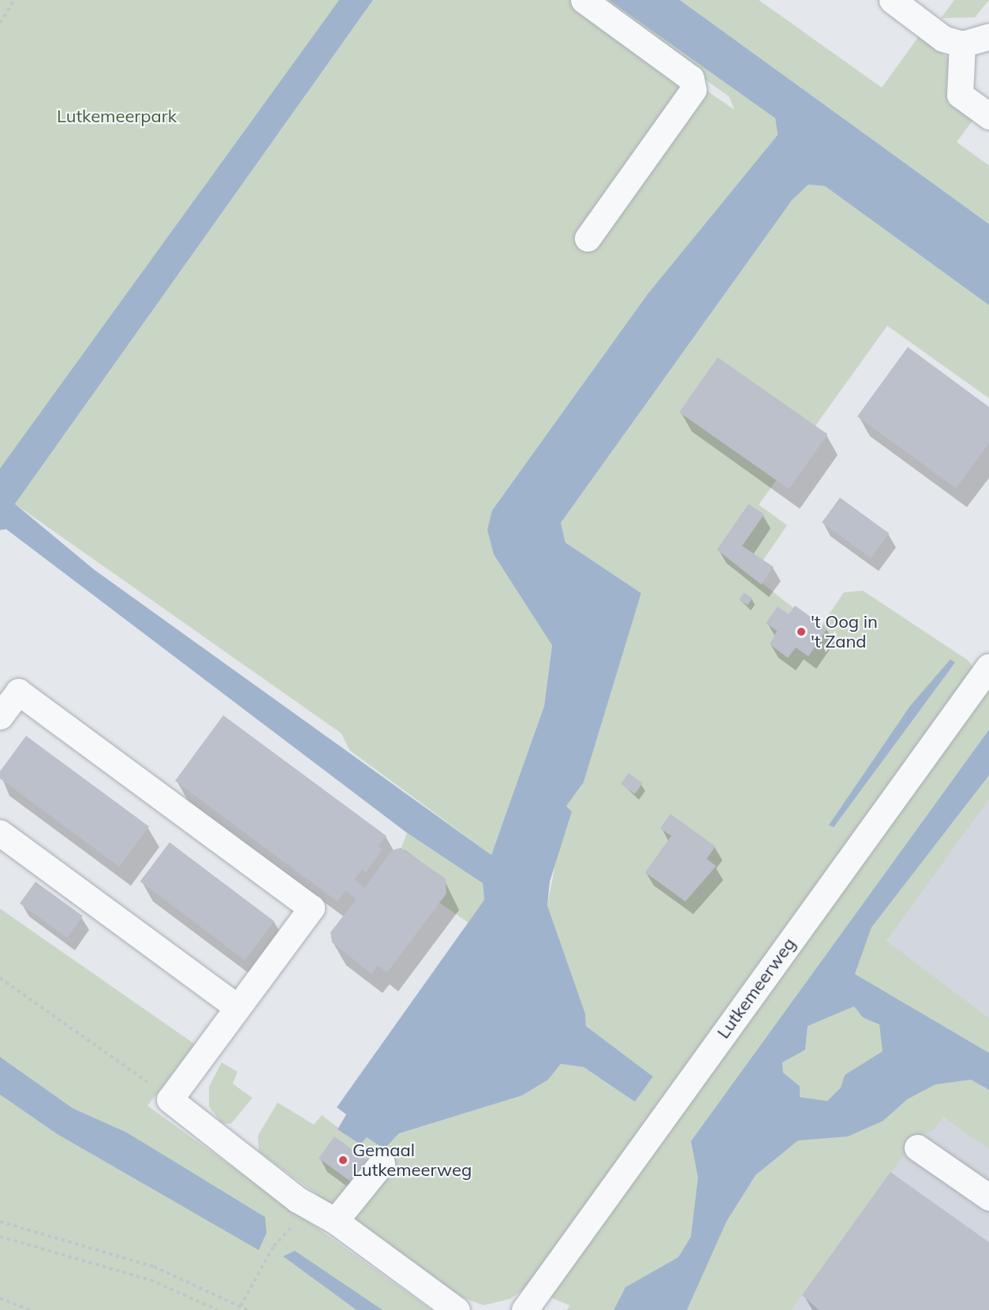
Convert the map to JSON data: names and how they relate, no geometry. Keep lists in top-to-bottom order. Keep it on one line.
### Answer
{"streets":{"street":["Lutkemeerweg"]},"parks":["Lutkemeerpark"],"places":["'t Oog in 't Zand","Gemaal Lutkemeerweg"]}
